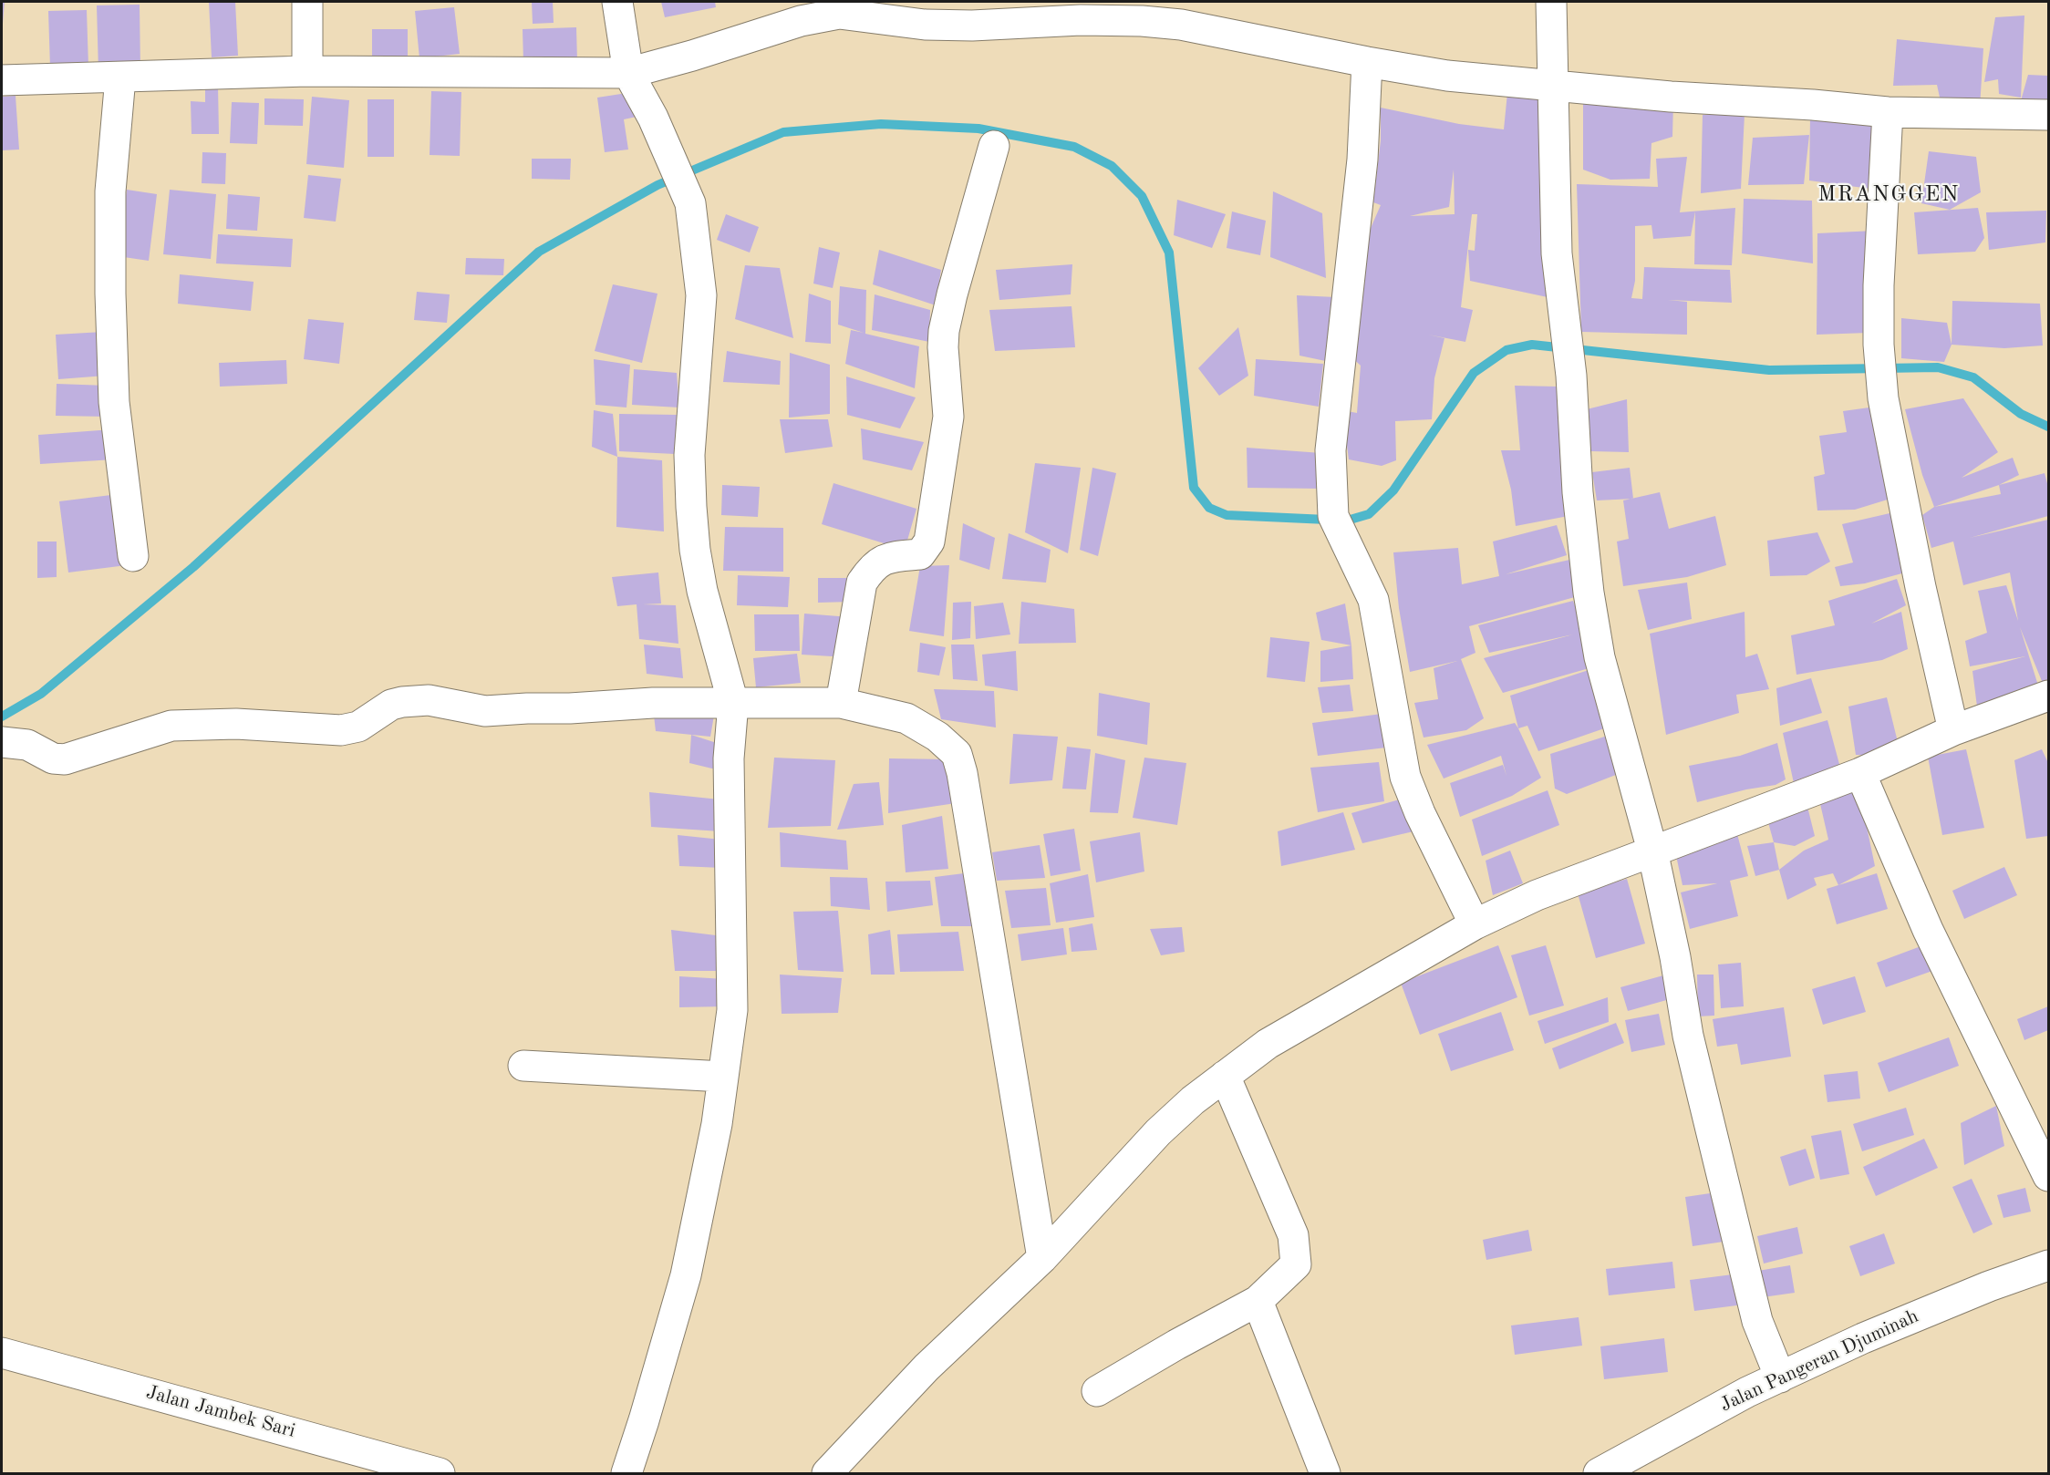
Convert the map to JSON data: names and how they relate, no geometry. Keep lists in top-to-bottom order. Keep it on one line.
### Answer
{"streets":{"street":["Jalan Pangeran Djuminah","Jalan Jambek Sari"]},"districts":["MRANGGEN"]}
